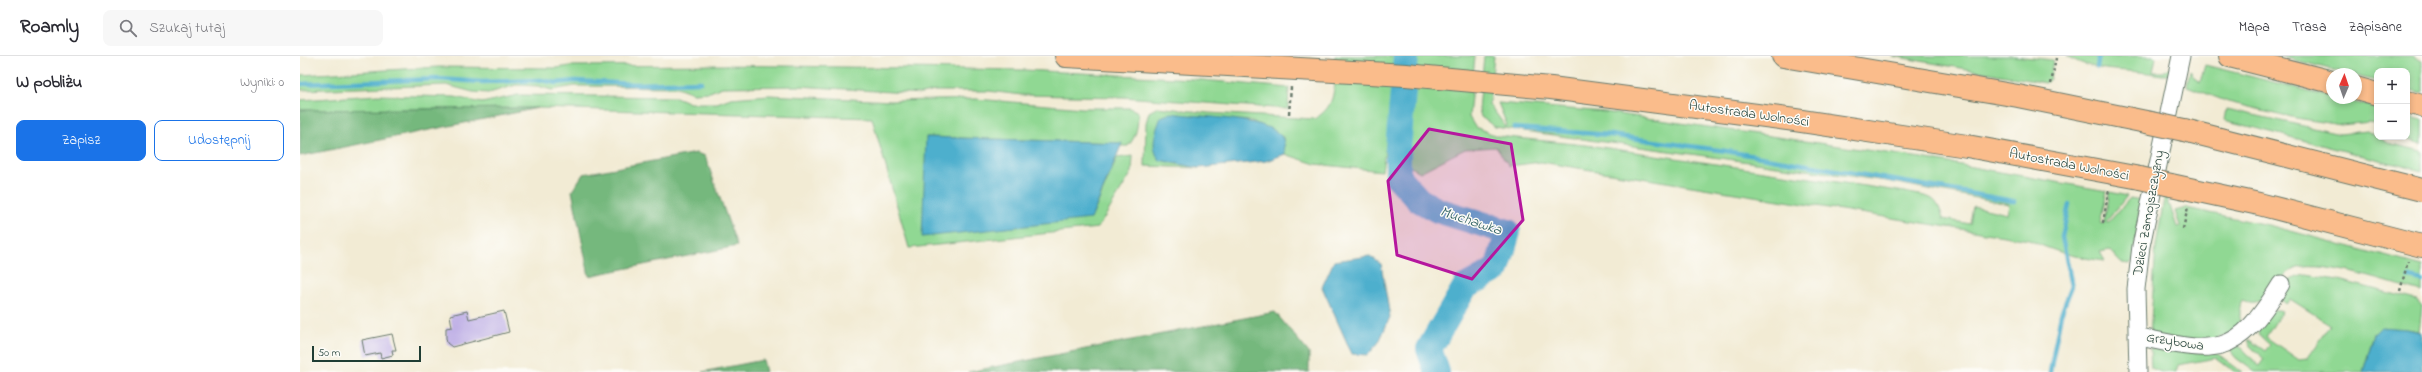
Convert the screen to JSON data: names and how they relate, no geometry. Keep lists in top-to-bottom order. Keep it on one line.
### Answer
{"streets":{"main road":["Autostrada Wolności"],"street":["Dzieci Zamojszczyzny","Grzybowa"]},"crossings":[["Dzieci Zamojszczyzny","Grzybowa"]],"water":["Muchawka"],"scale_bar":"50 m","north":"top","page":{"header":"Roamly","search":"Szukaj tutaj","nav":["Mapa","Trasa","Zapisane"],"heading":["W pobliżu","Wyniki: 0"],"map_buttons":["+","−"],"buttons":["Zapisz","Udostępnij"],"scale":"50 m"}}
